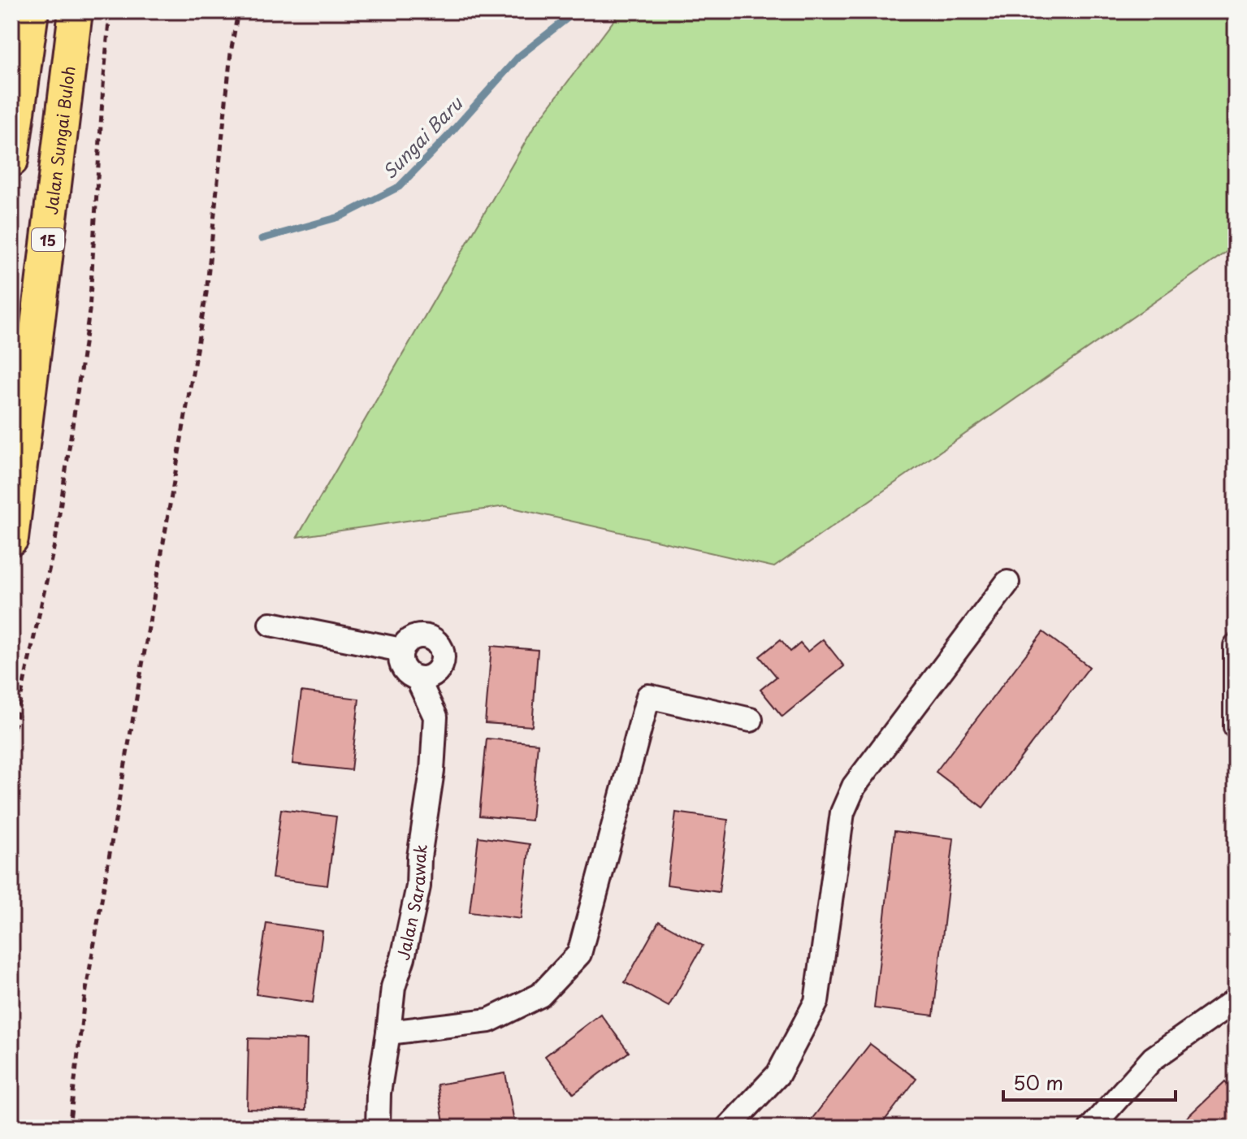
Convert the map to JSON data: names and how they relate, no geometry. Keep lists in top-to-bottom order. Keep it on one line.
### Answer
{"streets":{"highway":["Jalan Sungai Buloh","15"],"lane":["Jalan Sarawak"]},"water":["Sungai Baru"],"scale_bar":"50 m"}
